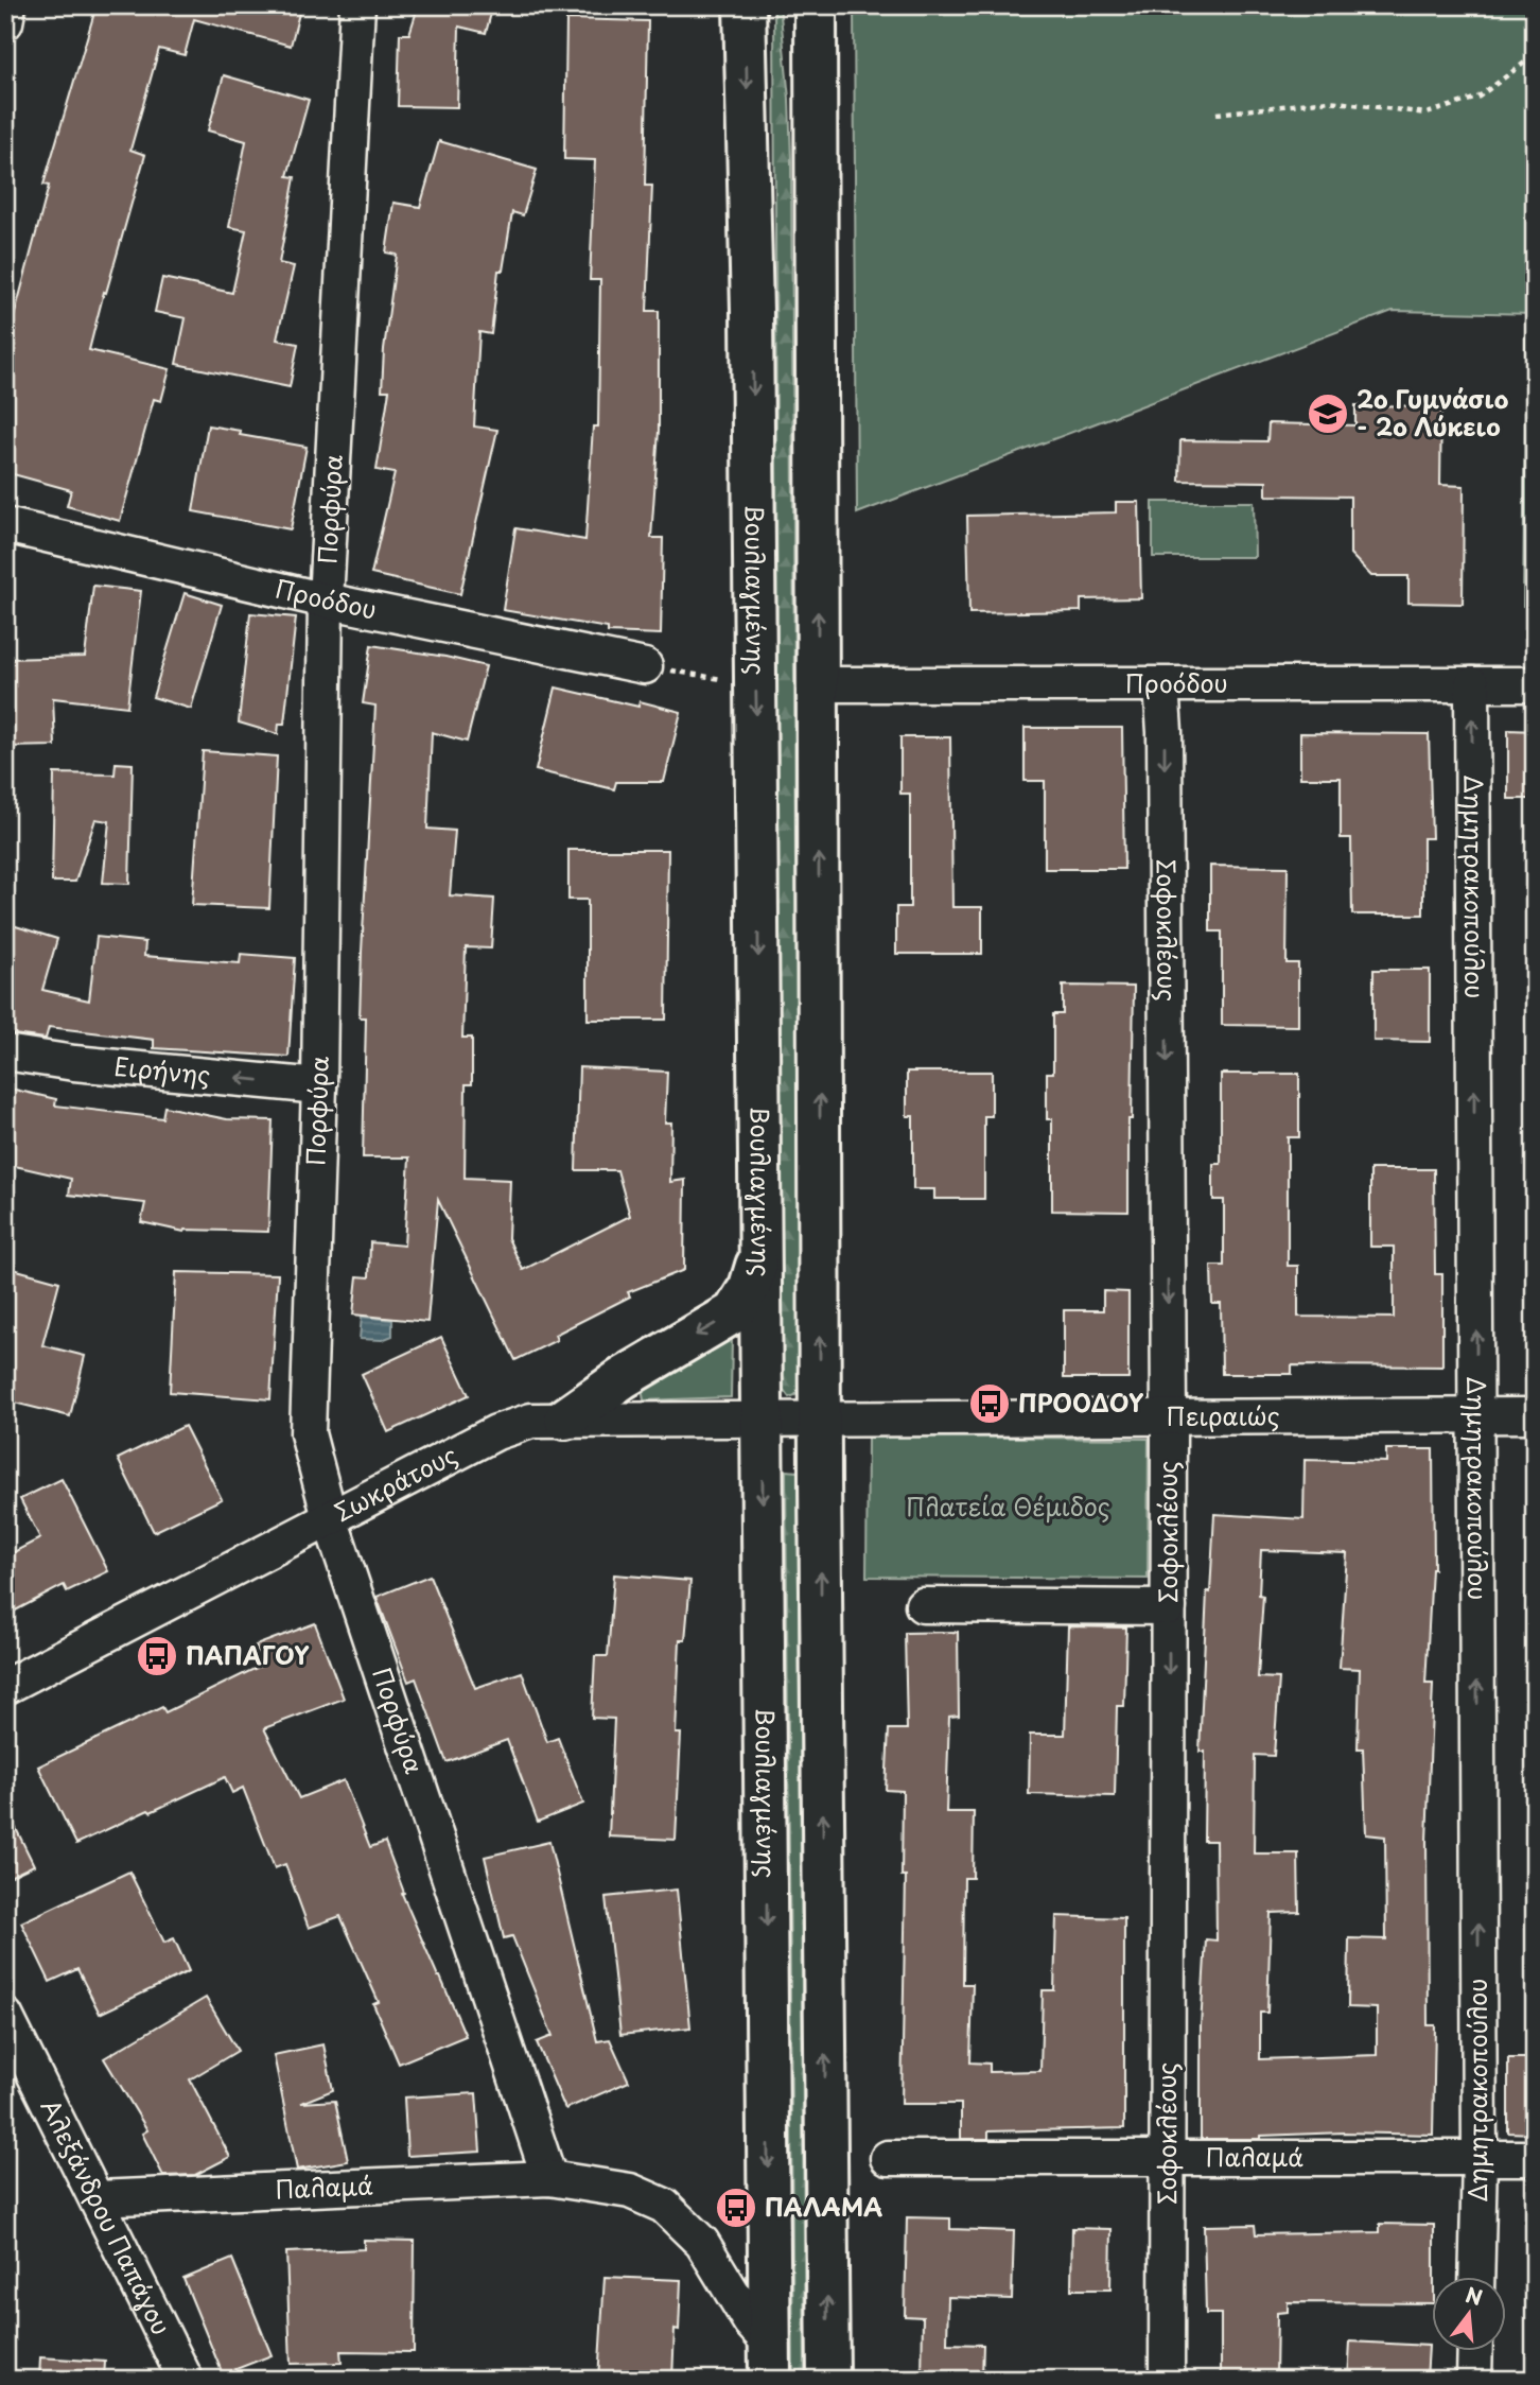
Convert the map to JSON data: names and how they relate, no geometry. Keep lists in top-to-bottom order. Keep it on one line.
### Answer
{"streets":{"main road":["Βουλιαγμένης"],"street":["Πορφύρα","Προόδου","Δημητρακοπούλου","Σοφοκλέους","Ειρήνης","Πειραιώς","Σωκράτους","Παλαμά","Αλεξάνδρου Παπάγου"]},"crossings":[["Πορφύρα","Προόδου"],["Πορφύρα","Ειρήνης"],["Πορφύρα","Σωκράτους"],["Πορφύρα","Παλαμά"],["Βουλιαγμένης","Σωκράτους"],["Βουλιαγμένης","Παλαμά"],["Προόδου","Δημητρακοπούλου"],["Προόδου","Σοφοκλέους"],["Δημητρακοπούλου","Πειραιώς"],["Δημητρακοπούλου","Παλαμά"],["Σοφοκλέους","Πειραιώς"],["Σοφοκλέους","Παλαμά"],["Πειραιώς","Σωκράτους"],["Παλαμά","Αλεξάνδρου Παπάγου"]],"one_way":["Δημητρακοπούλου","Σοφοκλέους","Ειρήνης"],"parks":["Πλατεία Θέμιδος"],"places":{"school or university":["2ο Γυμνάσιο - 2ο Λύκειο"],"bus stop":["ΠΡΟΟΔΟΥ","ΠΑΠΑΓΟΥ","ΠΑΛΑΜΑ"]},"north":"top"}
